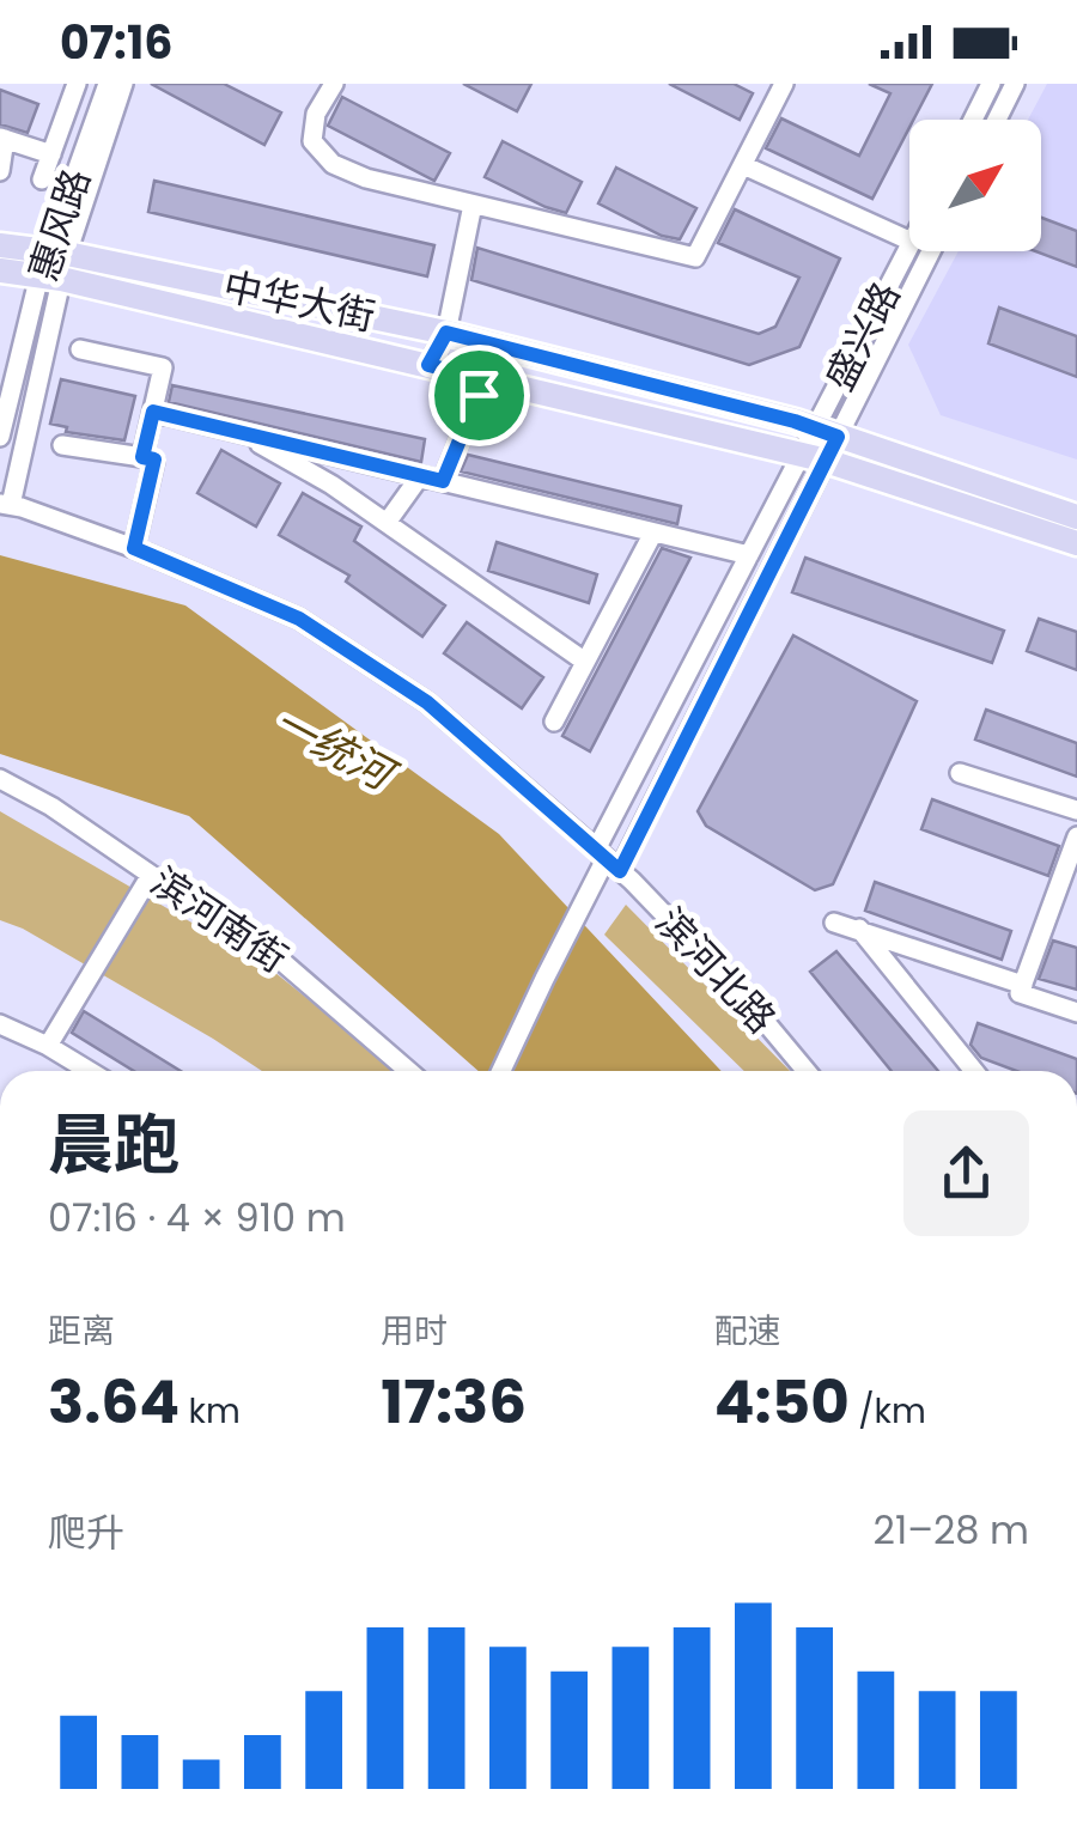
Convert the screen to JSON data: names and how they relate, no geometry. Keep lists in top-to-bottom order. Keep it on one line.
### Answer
{"streets":{"main road":["中华大街"],"street":["惠风路","盛兴路","滨河南街","滨河北路"]},"crossings":[["惠风路","中华大街"],["中华大街","盛兴路"],["盛兴路","滨河北路"]],"water":["一统河"],"north":"top right","page":{"status":"07:16","heading":["晨跑","07:16 · 4 × 910 m"],"stats":[["距离","3.64 km"],["用时","17:36"],["配速","4:50 /km"]],"chart":["爬升","21–28 m"]}}
